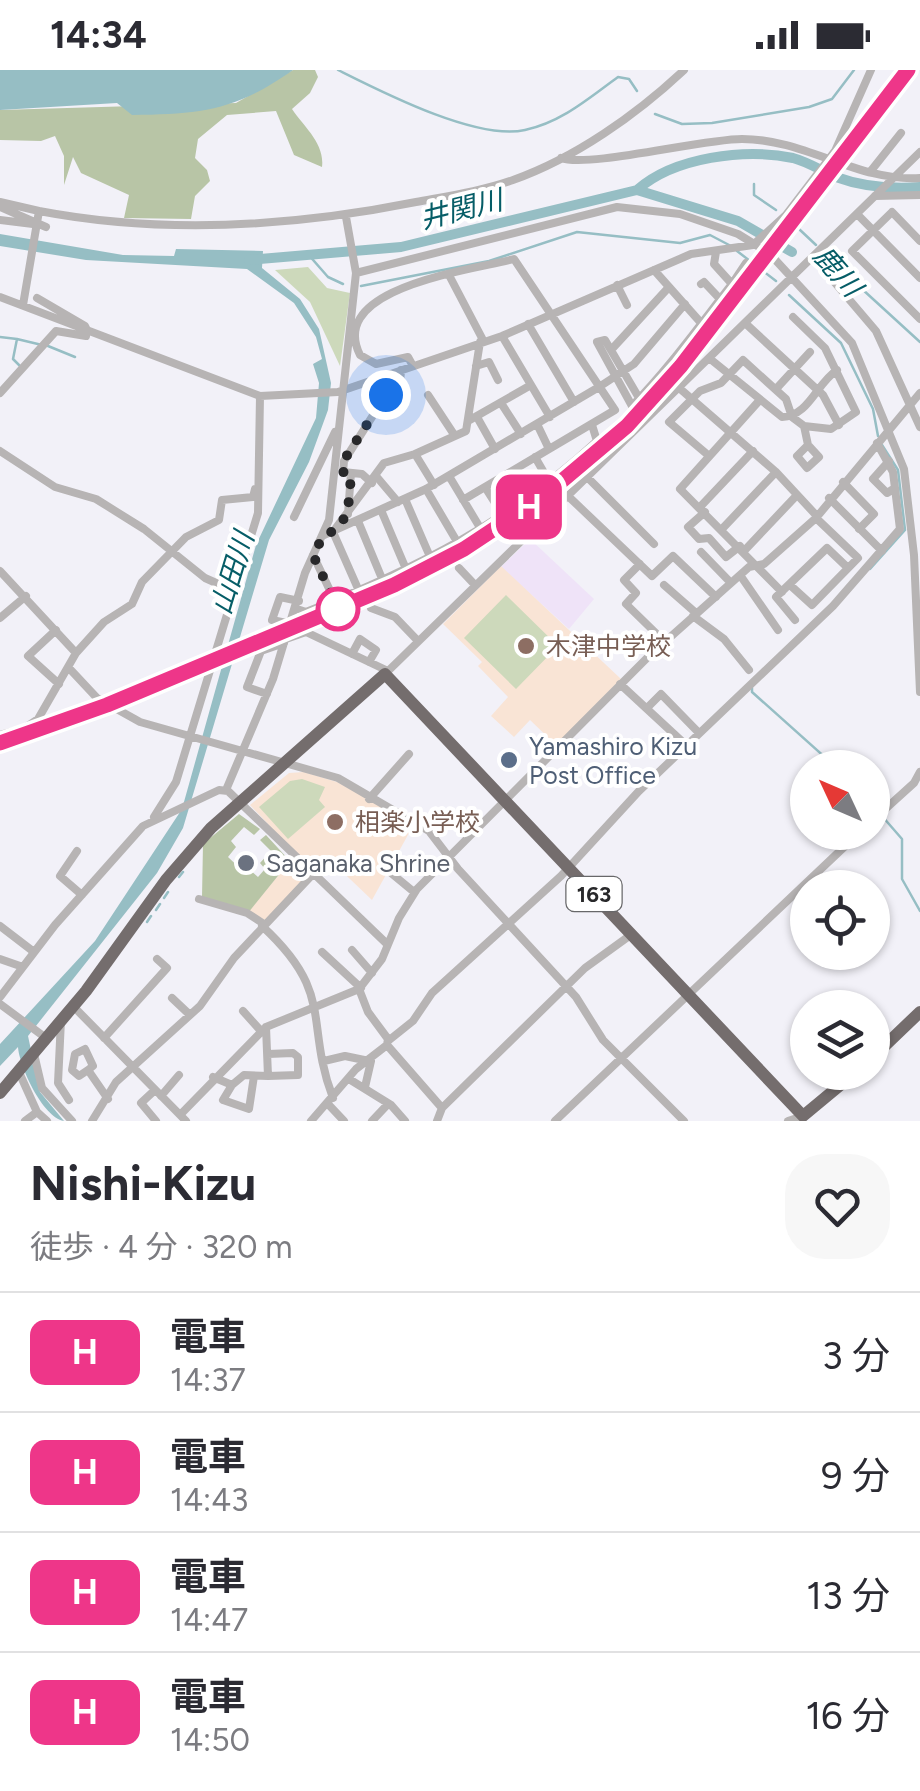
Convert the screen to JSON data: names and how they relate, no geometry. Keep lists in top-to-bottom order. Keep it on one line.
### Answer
{"streets":{"highway":["163"]},"water":["井関川","鹿川","山田川"],"places":["木津中学校","Yamashiro Kizu Post Office","相楽小学校","Saganaka Shrine"],"north":"top left","page":{"status":"14:34","on_map":"H","heading":["Nishi-Kizu","徒歩 · 4 分 · 320 m"],"list":[{"mark":"H","name":"電車","note":"14:37","value":"3 分"},{"mark":"H","name":"電車","note":"14:43","value":"9 分"},{"mark":"H","name":"電車","note":"14:47","value":"13 分"},{"mark":"H","name":"電車","note":"14:50","value":"16 分"}]}}
